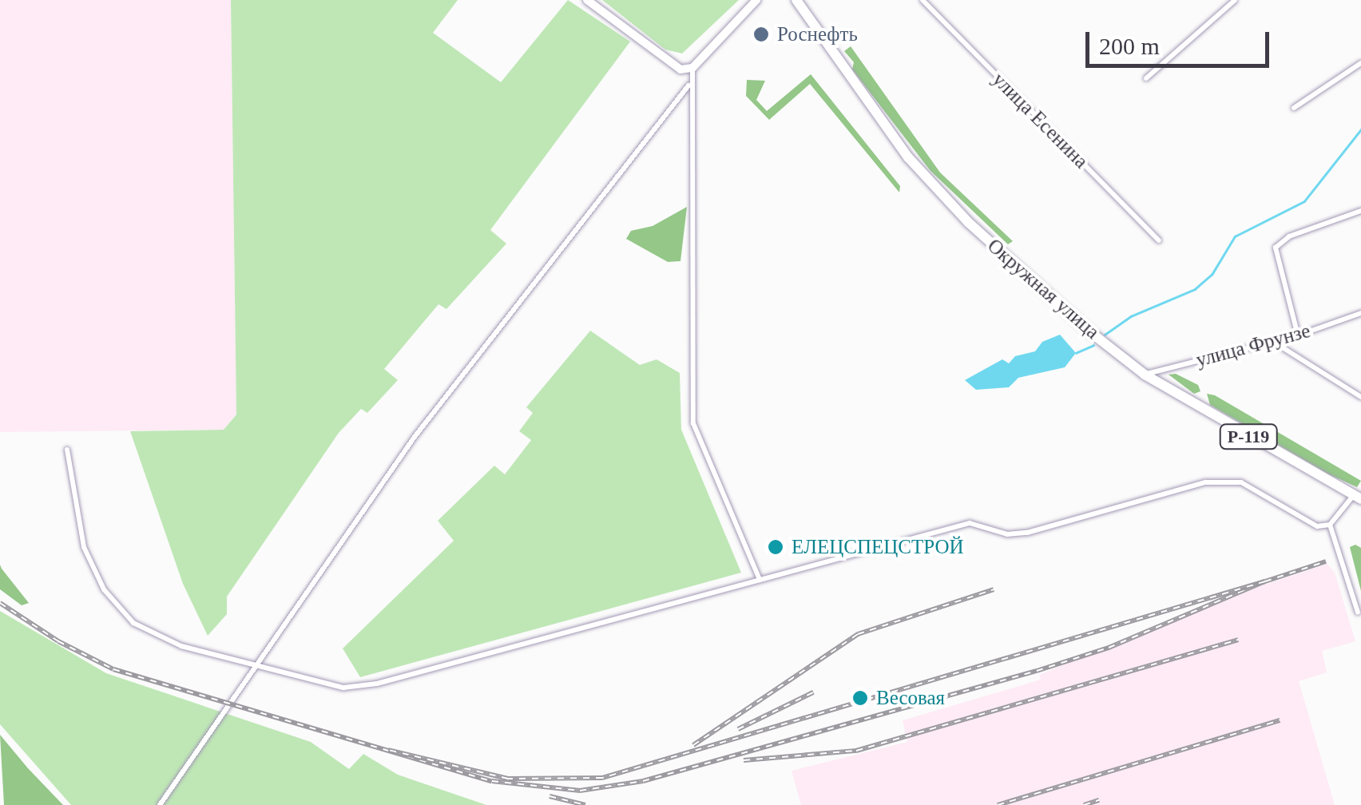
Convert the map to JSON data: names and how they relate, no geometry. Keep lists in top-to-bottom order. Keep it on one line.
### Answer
{"streets":{"highway":["Окружная улица","Р-119"],"street":["улица Есенина","улица Фрунзе"]},"crossings":[["Окружная улица","улица Фрунзе"]],"places":["Роснефть","ЕЛЕЦСПЕЦСТРОЙ","Весовая"],"scale_bar":"200 m"}
